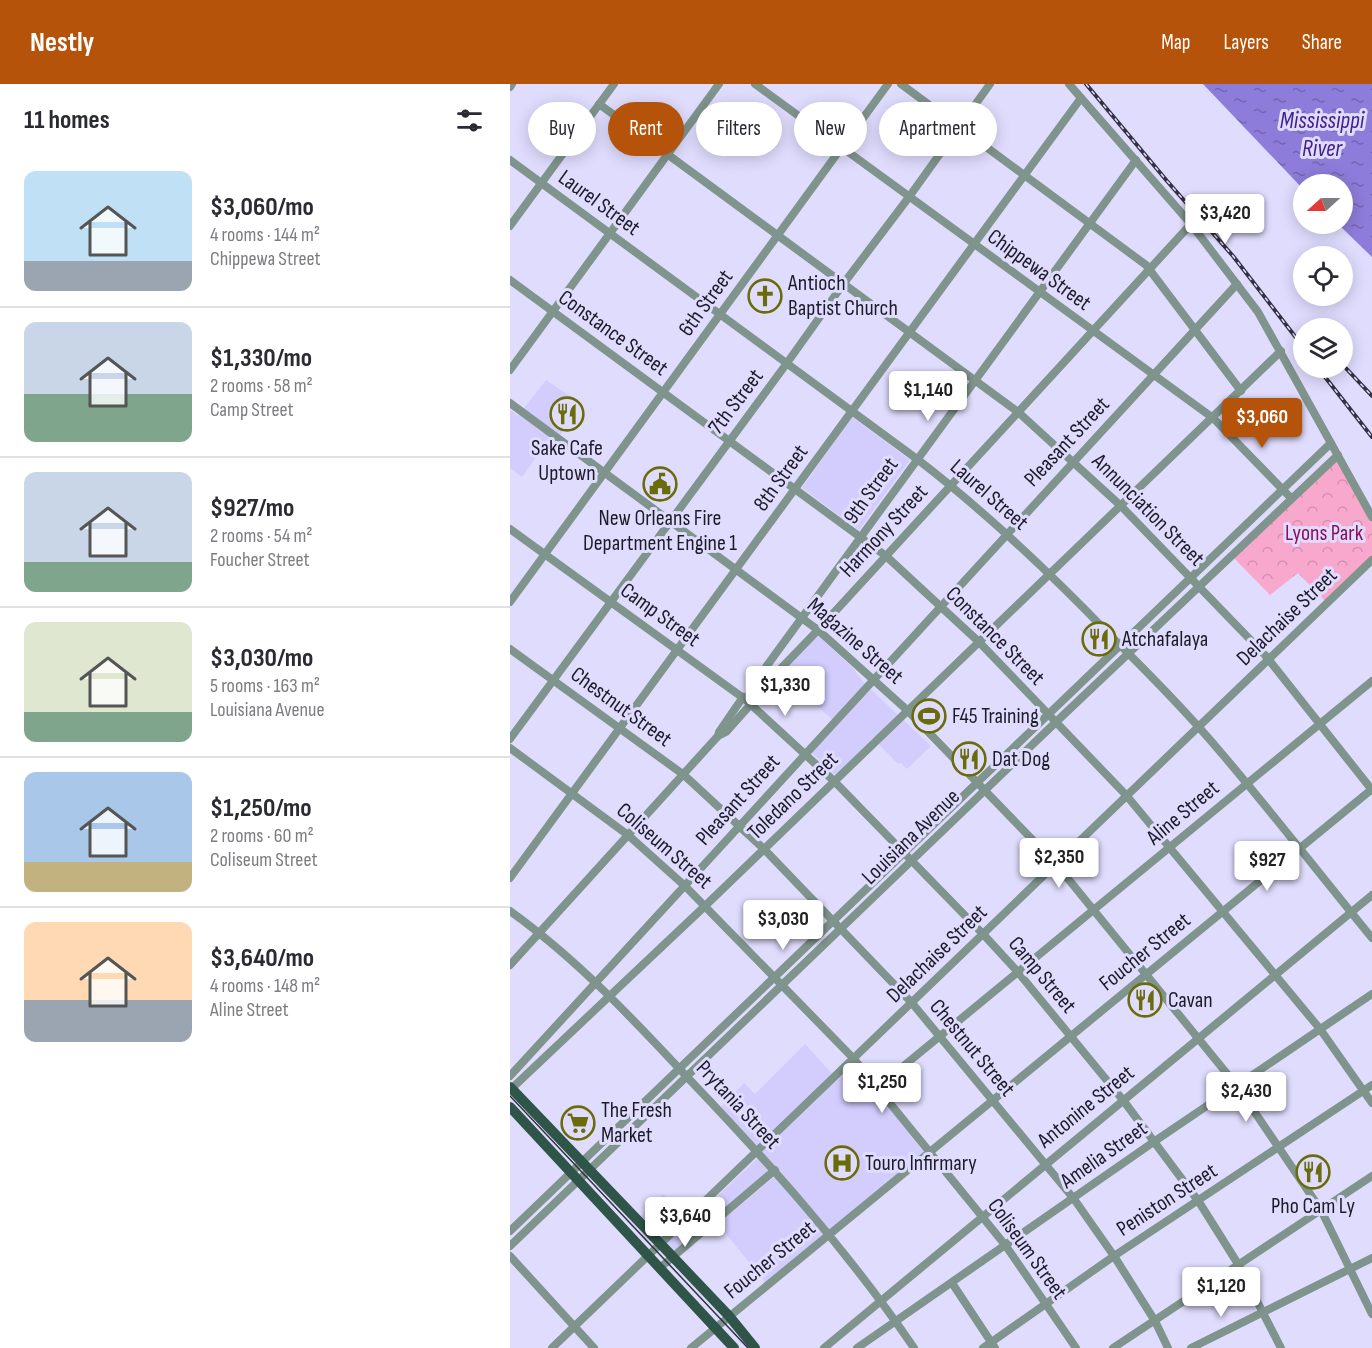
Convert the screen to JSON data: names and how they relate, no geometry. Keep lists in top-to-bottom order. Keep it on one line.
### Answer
{"streets":{"street":["Laurel Street","Chippewa Street","6th Street","Constance Street","7th Street","Pleasant Street","8th Street","9th Street","Annunciation Street","Harmony Street","Camp Street","Delachaise Street","Magazine Street","Chestnut Street","Toledano Street","Aline Street","Louisiana Avenue","Coliseum Street","Foucher Street","Prytania Street","Antonine Street","Amelia Street","Peniston Street"]},"crossings":[["Laurel Street","6th Street"],["Laurel Street","7th Street"],["Laurel Street","Pleasant Street"],["Laurel Street","8th Street"],["Laurel Street","9th Street"],["Laurel Street","Harmony Street"],["Laurel Street","Delachaise Street"],["Laurel Street","Toledano Street"],["Laurel Street","Aline Street"],["Laurel Street","Louisiana Avenue"],["Laurel Street","Foucher Street"],["Laurel Street","Antonine Street"],["Chippewa Street","7th Street"],["Chippewa Street","Pleasant Street"],["Chippewa Street","8th Street"],["Chippewa Street","9th Street"],["Chippewa Street","Harmony Street"],["Chippewa Street","Toledano Street"],["Chippewa Street","Louisiana Avenue"],["6th Street","Constance Street"],["6th Street","Annunciation Street"],["6th Street","Camp Street"],["6th Street","Magazine Street"],["Constance Street","7th Street"],["Constance Street","Pleasant Street"],["Constance Street","8th Street"],["Constance Street","9th Street"],["Constance Street","Harmony Street"],["Constance Street","Delachaise Street"],["Constance Street","Toledano Street"],["Constance Street","Aline Street"],["Constance Street","Louisiana Avenue"],["Constance Street","Foucher Street"],["Constance Street","Antonine Street"],["Constance Street","Amelia Street"],["Constance Street","Peniston Street"],["7th Street","Annunciation Street"],["7th Street","Camp Street"],["7th Street","Magazine Street"],["7th Street","Chestnut Street"],["Pleasant Street","Annunciation Street"],["Pleasant Street","Camp Street"],["Pleasant Street","Magazine Street"],["Pleasant Street","Chestnut Street"],["Pleasant Street","Coliseum Street"],["Pleasant Street","Prytania Street"],["8th Street","Annunciation Street"],["8th Street","Camp Street"],["8th Street","Magazine Street"],["8th Street","Chestnut Street"],["8th Street","Coliseum Street"],["9th Street","Annunciation Street"],["9th Street","Harmony Street"],["9th Street","Camp Street"],["9th Street","Magazine Street"],["Annunciation Street","Harmony Street"],["Annunciation Street","Delachaise Street"],["Annunciation Street","Toledano Street"],["Annunciation Street","Aline Street"],["Annunciation Street","Louisiana Avenue"],["Annunciation Street","Foucher Street"],["Harmony Street","Camp Street"],["Harmony Street","Magazine Street"],["Harmony Street","Chestnut Street"],["Harmony Street","Coliseum Street"],["Harmony Street","Prytania Street"],["Camp Street","Delachaise Street"],["Camp Street","Toledano Street"],["Camp Street","Aline Street"],["Camp Street","Louisiana Avenue"],["Camp Street","Foucher Street"],["Camp Street","Antonine Street"],["Camp Street","Amelia Street"],["Camp Street","Peniston Street"],["Delachaise Street","Magazine Street"],["Delachaise Street","Chestnut Street"],["Delachaise Street","Coliseum Street"],["Delachaise Street","Prytania Street"],["Magazine Street","Toledano Street"],["Magazine Street","Aline Street"],["Magazine Street","Louisiana Avenue"],["Magazine Street","Foucher Street"],["Magazine Street","Antonine Street"],["Magazine Street","Amelia Street"],["Magazine Street","Peniston Street"],["Chestnut Street","Toledano Street"],["Chestnut Street","Aline Street"],["Chestnut Street","Louisiana Avenue"],["Chestnut Street","Foucher Street"],["Chestnut Street","Antonine Street"],["Chestnut Street","Amelia Street"],["Chestnut Street","Peniston Street"],["Toledano Street","Coliseum Street"],["Toledano Street","Prytania Street"],["Aline Street","Coliseum Street"],["Louisiana Avenue","Coliseum Street"],["Louisiana Avenue","Prytania Street"],["Coliseum Street","Foucher Street"],["Coliseum Street","Antonine Street"],["Coliseum Street","Amelia Street"],["Coliseum Street","Peniston Street"],["Foucher Street","Prytania Street"],["Prytania Street","Antonine Street"],["Prytania Street","Amelia Street"]],"water":["Mississippi River"],"parks":["Lyons Park"],"places":{"church":["Antioch Baptist Church"],"restaurant":["Sake Cafe Uptown","Atchafalaya","Dat Dog","Cavan","Pho Cam Ly"],"public building":["New Orleans Fire Department Engine 1"],"sports":["F45 Training"],"supermarket":["The Fresh Market"],"hospital":["Touro Infirmary"]},"north":"left","page":{"header":"Nestly","nav":["Map","Layers","Share"],"heading":"11 homes","chip":["Buy","Rent","Filters","New","Apartment"],"list":[{"name":"$3,060/mo","note":"4 rooms · 144 m² · Chippewa Street"},{"name":"$1,330/mo","note":"2 rooms · 58 m² · Camp Street"},{"name":"$927/mo","note":"2 rooms · 54 m² · Foucher Street"},{"name":"$3,030/mo","note":"5 rooms · 163 m² · Louisiana Avenue"},{"name":"$1,250/mo","note":"2 rooms · 60 m² · Coliseum Street"},{"name":"$3,640/mo","note":"4 rooms · 148 m² · Aline Street"}],"price":["$3,420","$1,140","$3,060","$1,330","$2,350","$927","$3,030","$1,250","$2,430","$3,640","$1,120"]}}
